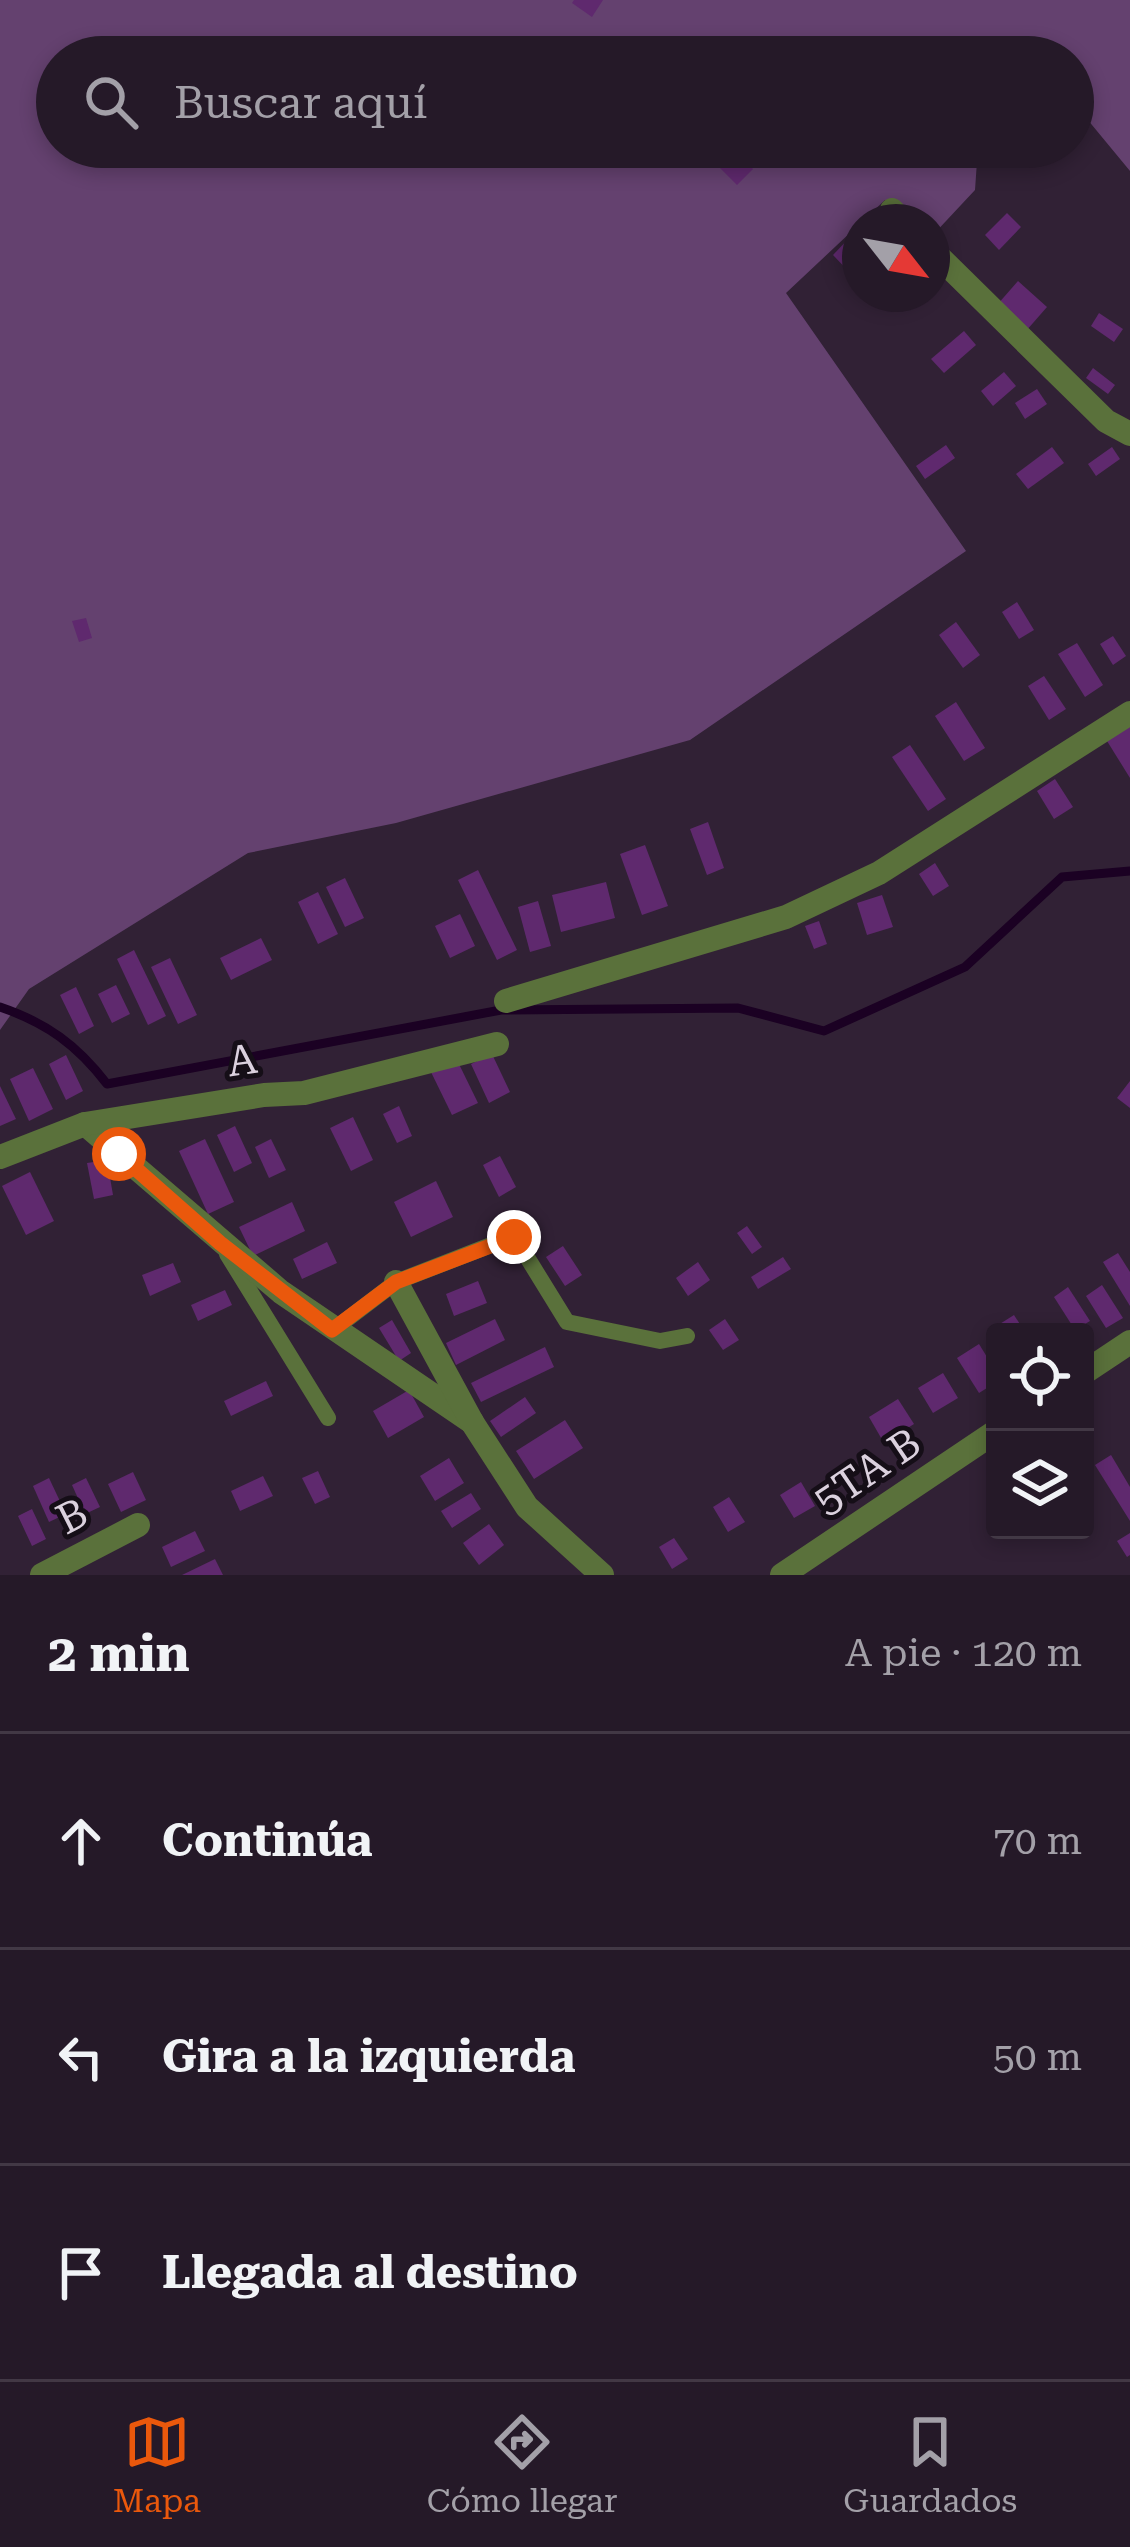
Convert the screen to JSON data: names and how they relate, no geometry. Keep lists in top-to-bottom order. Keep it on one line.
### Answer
{"streets":{"street":["A","5TA B","B"]},"north":"bottom right","page":{"search":"Buscar aquí","heading":["2 min","A pie · 120 m"],"list":[["Continúa","70 m"],["Gira a la izquierda","50 m"],"Llegada al destino"],"nav":["Mapa","Cómo llegar","Guardados"]}}
